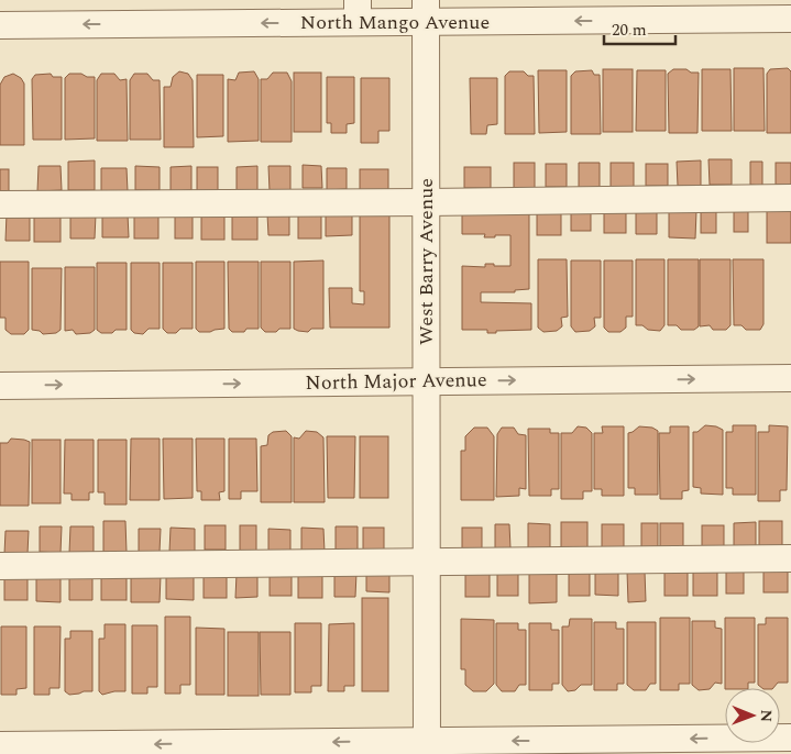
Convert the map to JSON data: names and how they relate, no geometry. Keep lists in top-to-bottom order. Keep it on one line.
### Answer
{"streets":{"street":["North Mango Avenue","West Barry Avenue","North Major Avenue"]},"crossings":[["North Mango Avenue","West Barry Avenue"],["West Barry Avenue","North Major Avenue"]],"scale_bar":"20 m","north":"right"}
